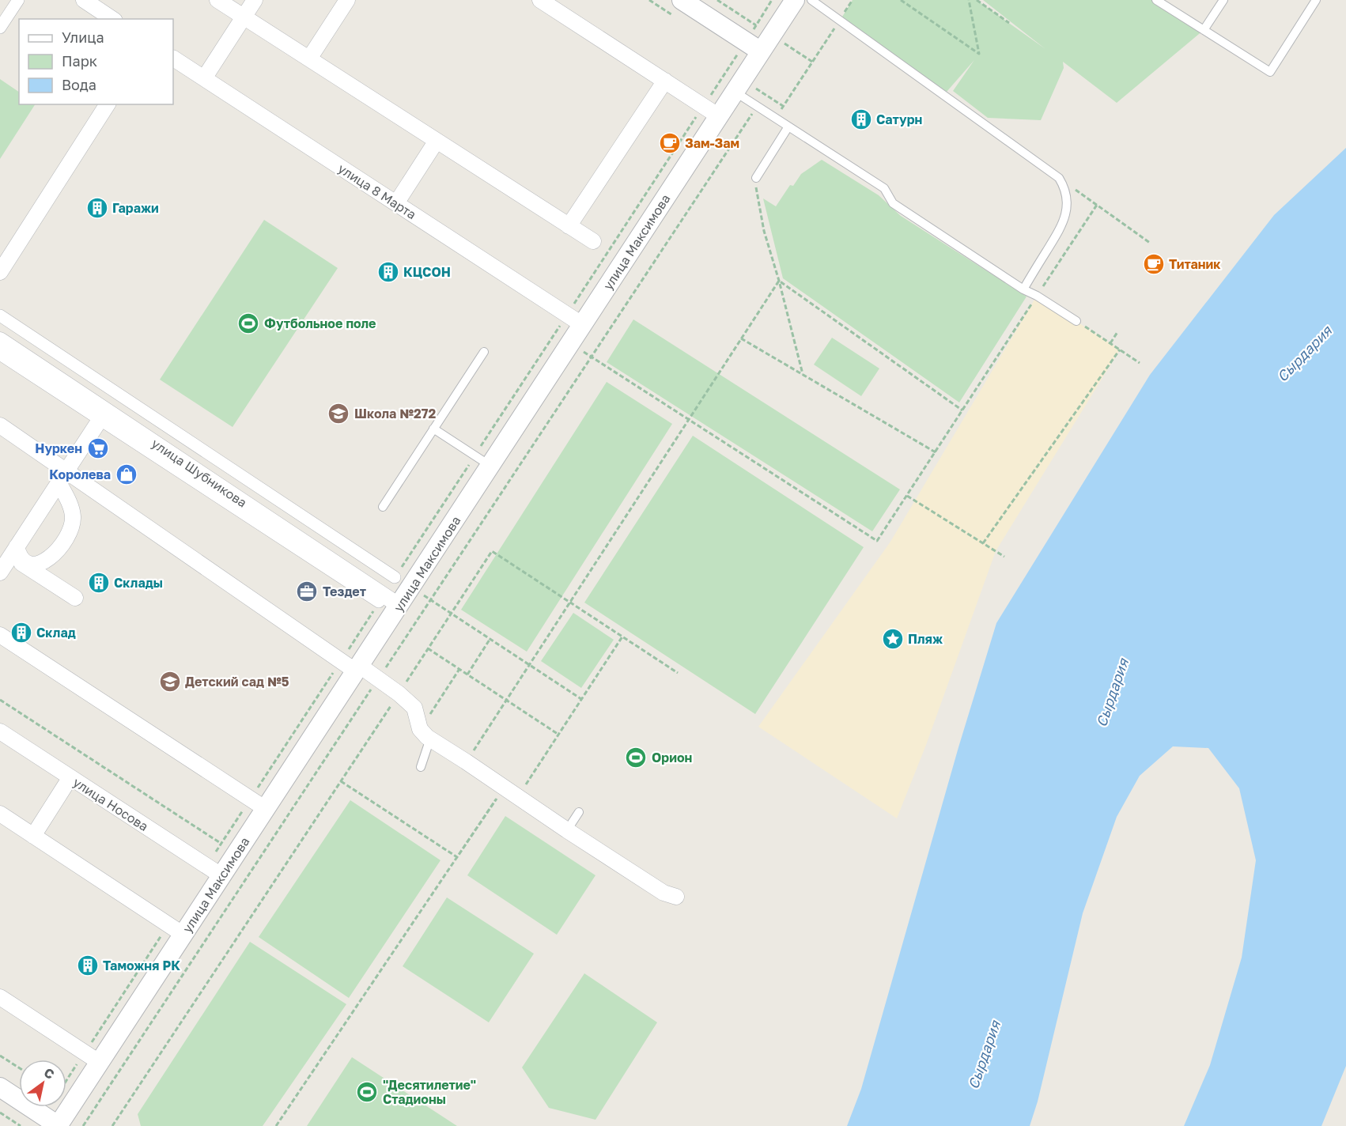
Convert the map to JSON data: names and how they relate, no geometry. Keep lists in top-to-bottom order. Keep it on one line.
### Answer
{"streets":{"street":["улица 8 Марта","улица Максимова","улица Шубникова","улица Носова"]},"crossings":[["улица 8 Марта","улица Максимова"],["улица Максимова","улица Шубникова"],["улица Максимова","улица Носова"]],"water":["Сырдария"],"places":{"building":["Сатурн","Гаражи","КЦСОН","Склады","Склад","Таможня РК"],"cafe":["Зам-Зам","Титаник"],"sports":["Футбольное поле","Орион","\"Десятилетие\" Стадионы"],"school or university":["Школа №272","Детский сад №5"],"supermarket":["Нуркен"],"shop":["Королева"],"office":["Тездет"],"place":["Пляж"]},"legend":["Улица","Парк","Вода"],"north":"top right"}
